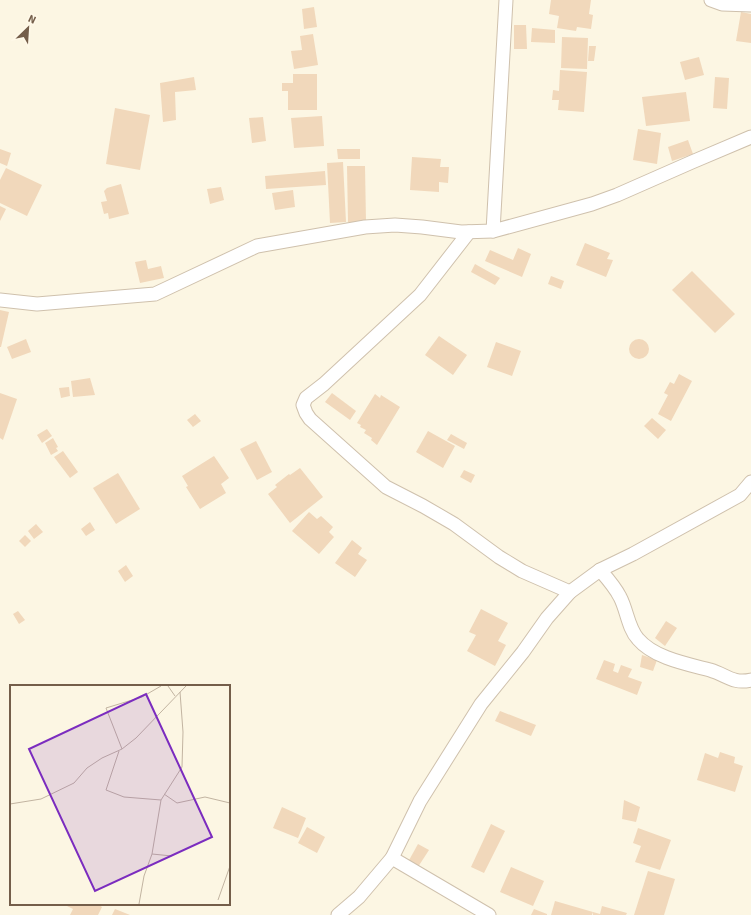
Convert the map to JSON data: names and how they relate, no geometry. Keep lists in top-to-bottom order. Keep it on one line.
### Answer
{"north":"top right"}
